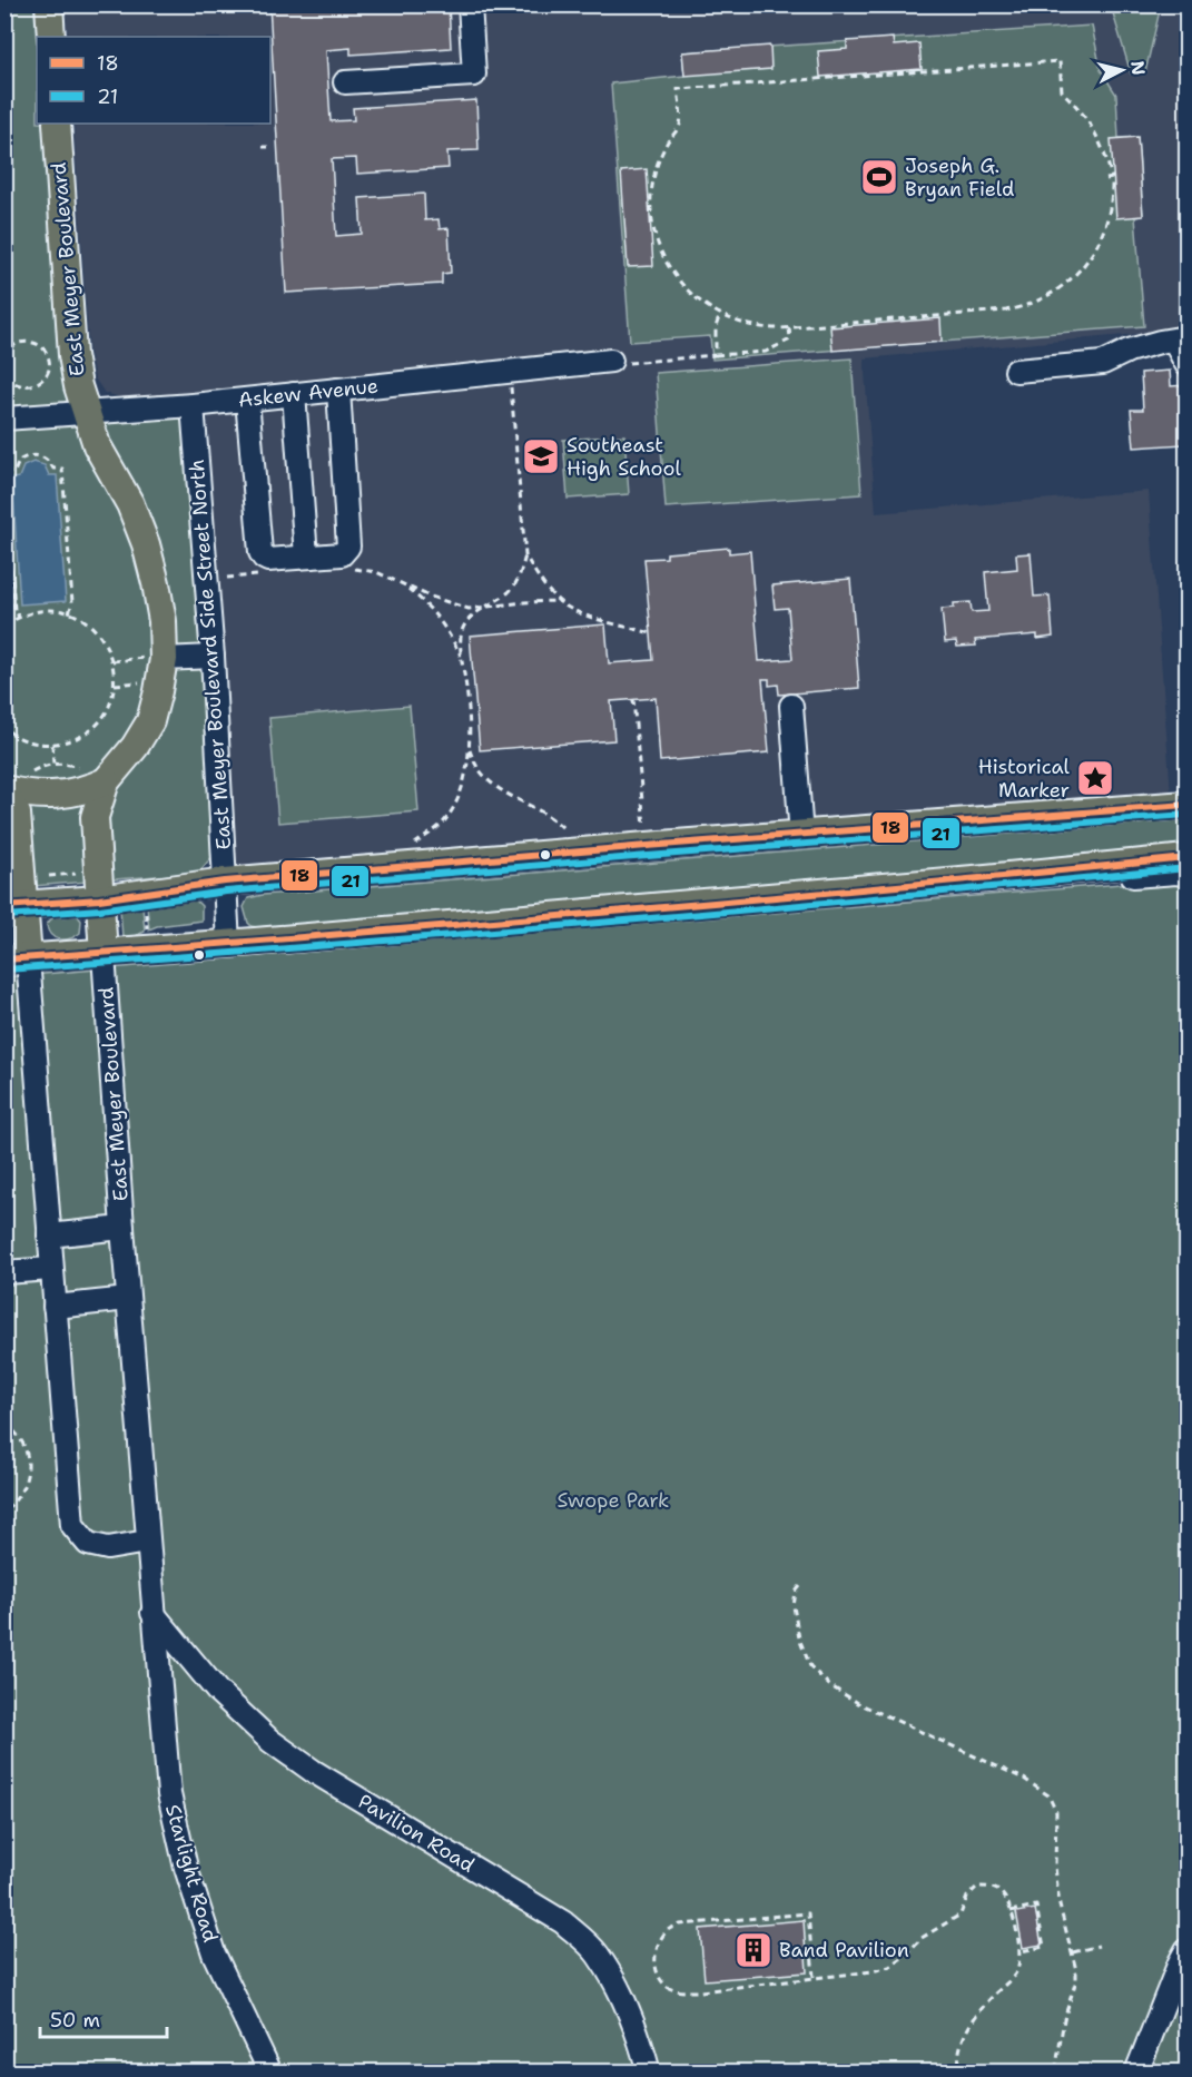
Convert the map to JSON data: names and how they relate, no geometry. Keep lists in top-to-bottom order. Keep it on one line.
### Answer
{"streets":{"main road":["East Meyer Boulevard"],"street":["Askew Avenue","East Meyer Boulevard Side Street North","Pavilion Road","Starlight Road"]},"crossings":[["East Meyer Boulevard","Askew Avenue"],["East Meyer Boulevard","Starlight Road"],["Askew Avenue","East Meyer Boulevard Side Street North"],["Pavilion Road","Starlight Road"]],"parks":["Swope Park"],"places":{"sports":["Joseph G. Bryan Field"],"school or university":["Southeast High School"],"place":["Historical Marker"],"building":["Band Pavilion"]},"lines":["transit line 18","transit line 21"],"legend":["18","21"],"scale_bar":"50 m","north":"right"}
